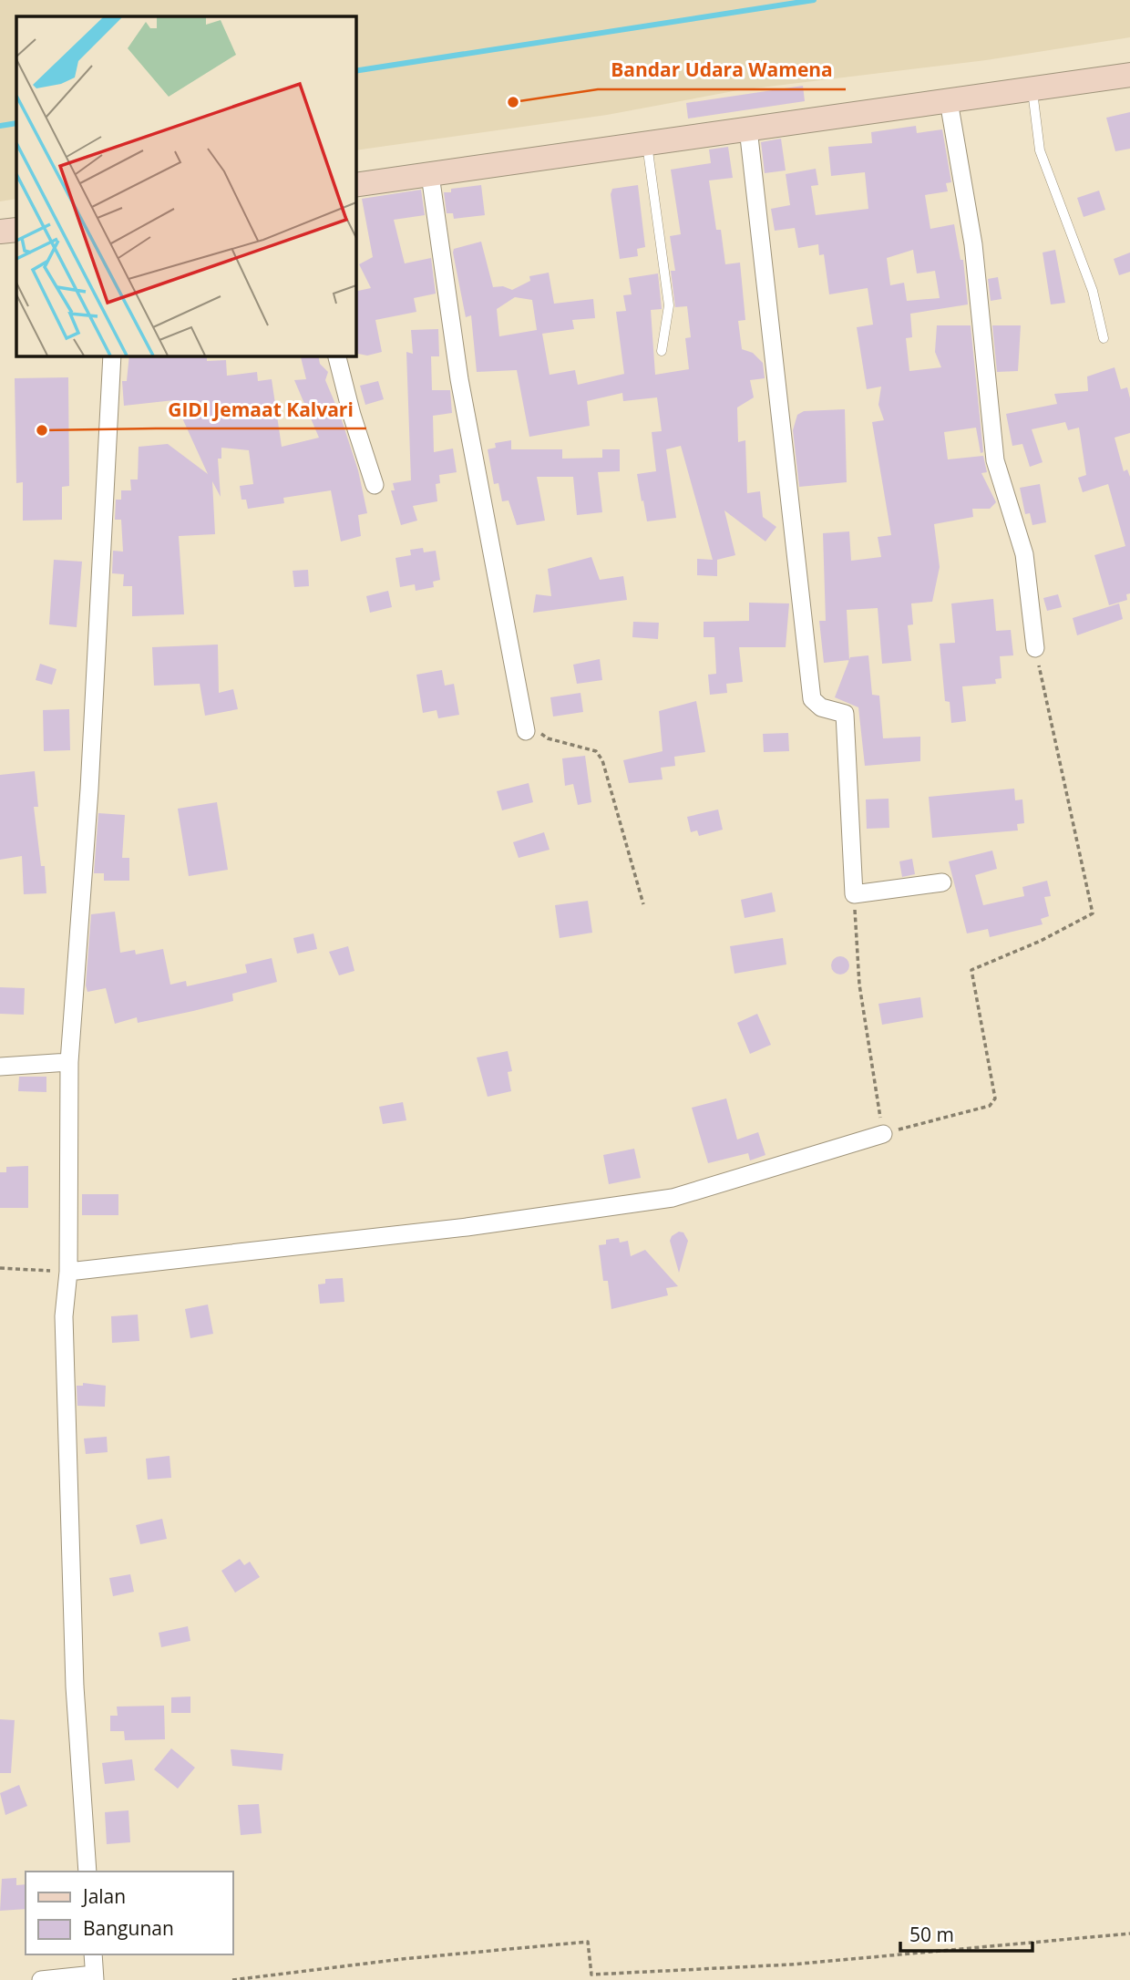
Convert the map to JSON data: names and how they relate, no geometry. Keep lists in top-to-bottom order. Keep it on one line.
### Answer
{"places":["Bandar Udara Wamena","GIDI Jemaat Kalvari"],"legend":["Jalan","Bangunan"],"scale_bar":"50 m"}
